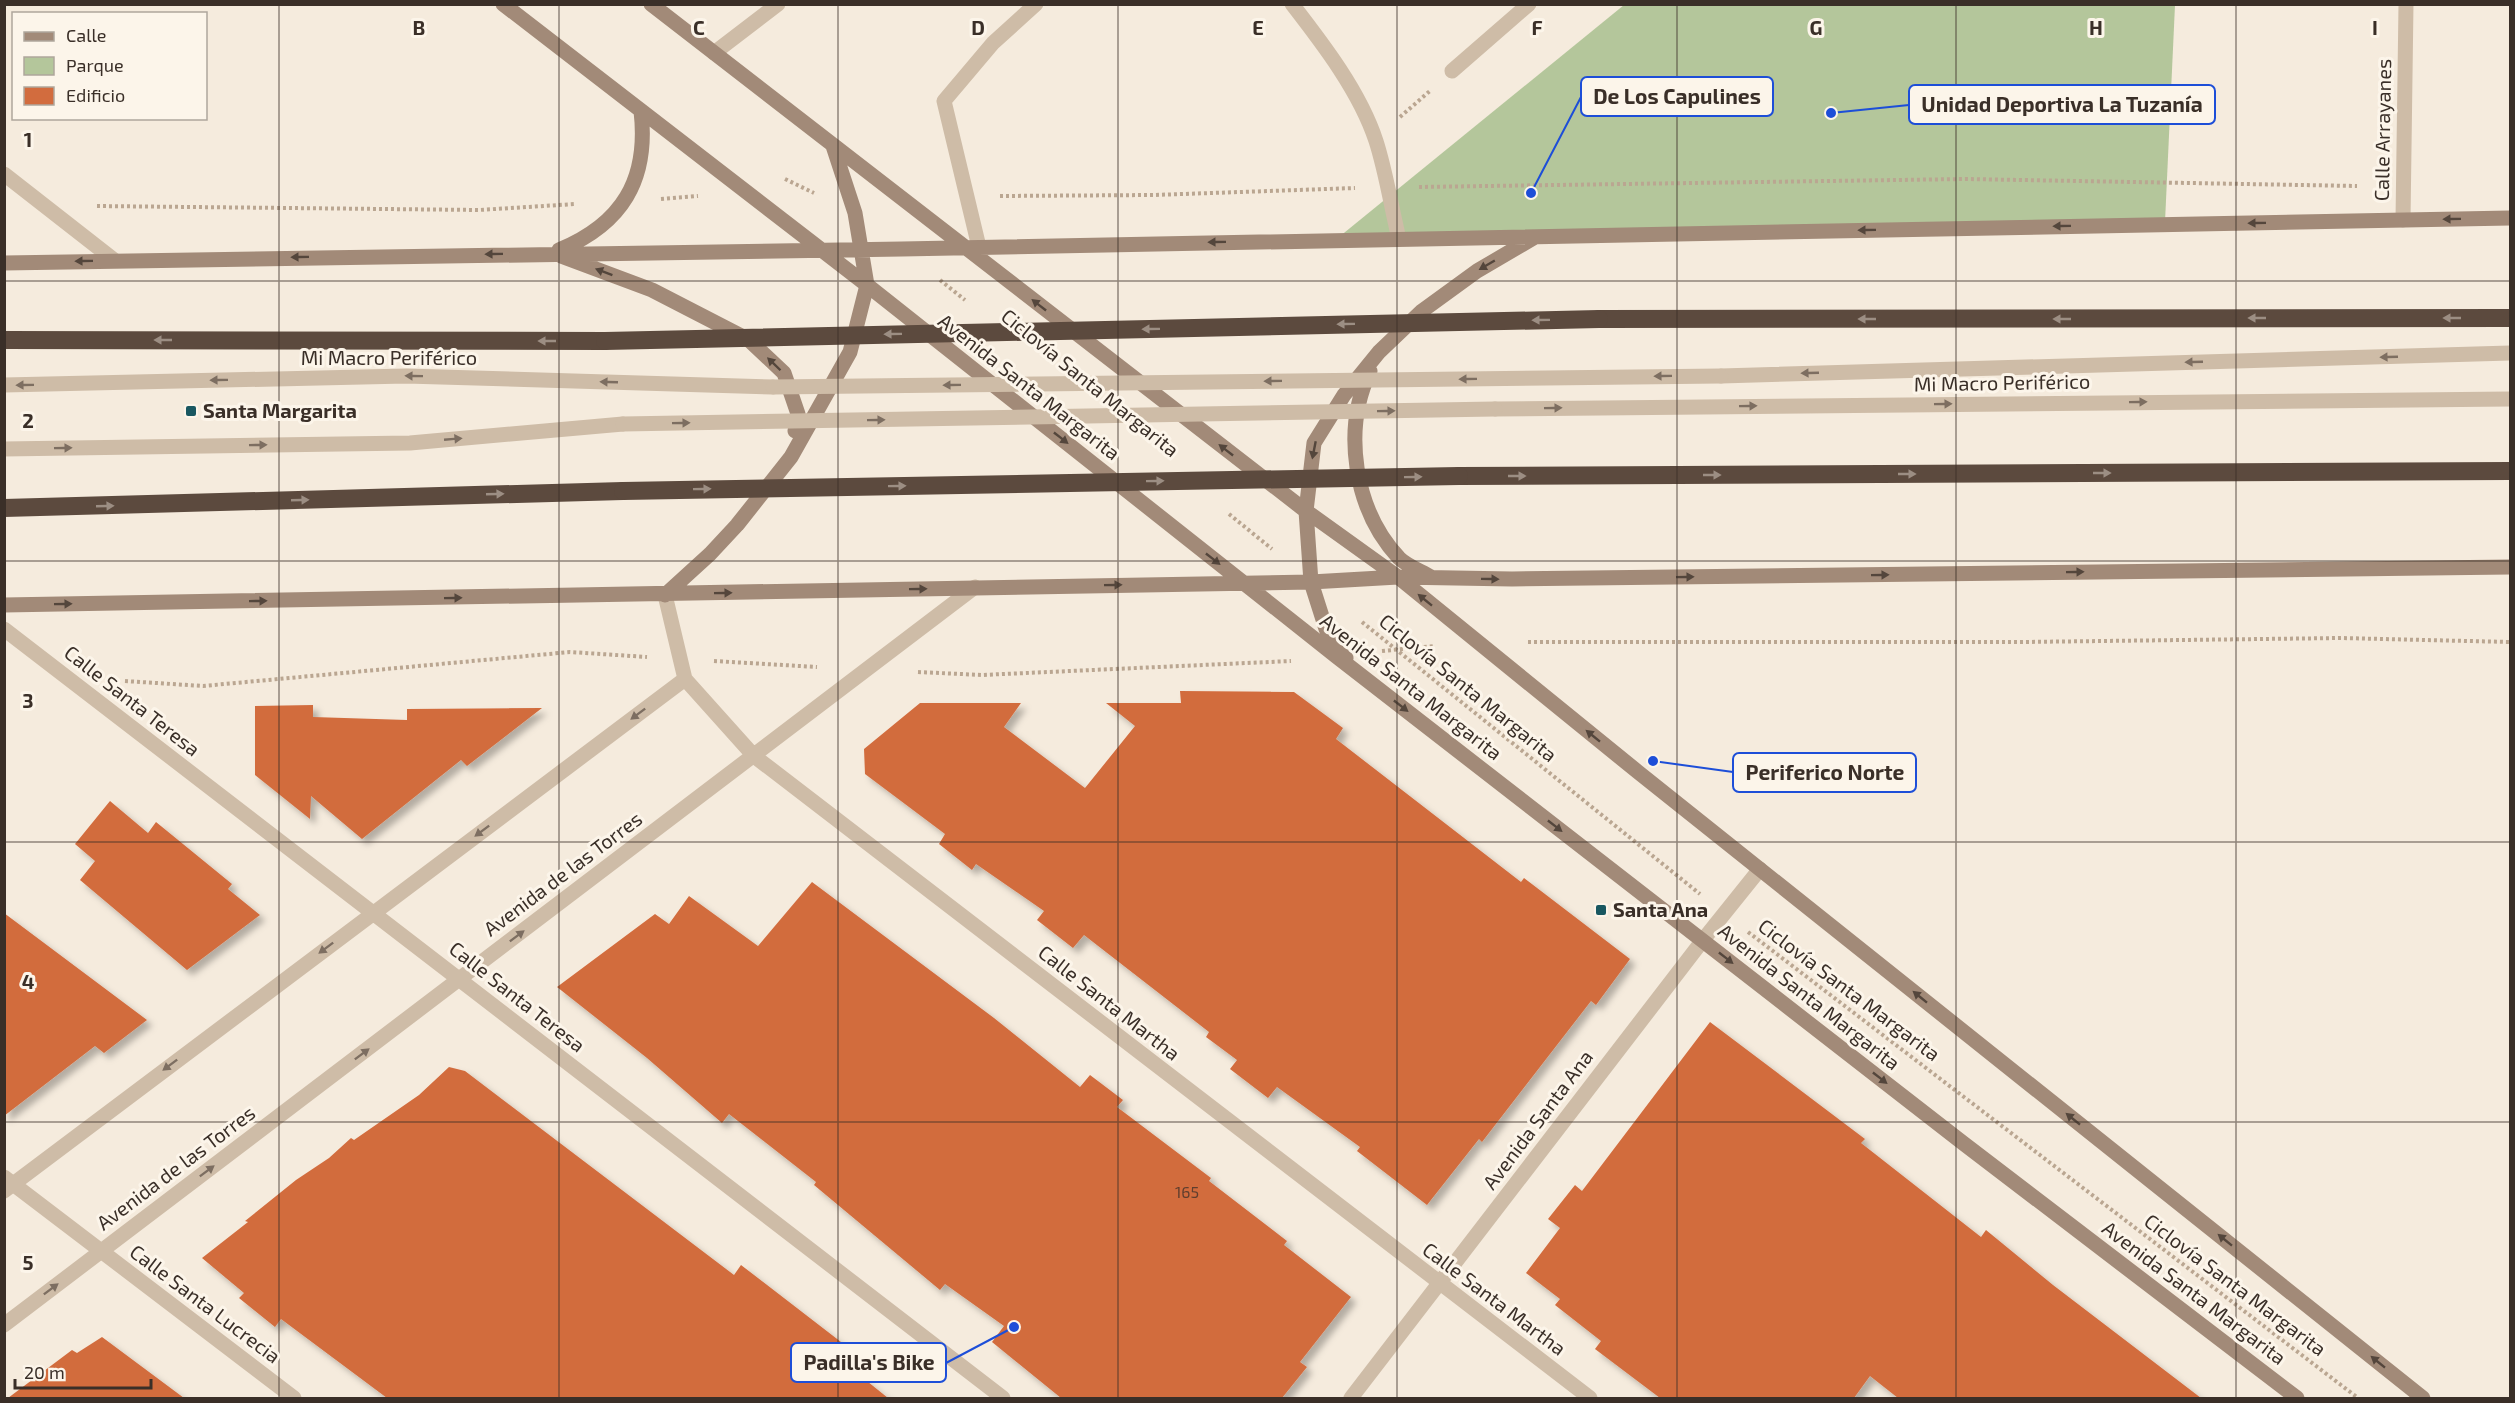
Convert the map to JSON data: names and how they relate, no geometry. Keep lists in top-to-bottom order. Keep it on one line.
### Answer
{"streets":{"main road":["Avenida Santa Margarita"],"street":["Calle Arrayanes","Mi Macro Periférico","Calle Santa Teresa","Avenida de las Torres","Calle Santa Martha","Avenida Santa Ana","Calle Santa Lucrecia"],"path":["Ciclovía Santa Margarita"]},"crossings":[["Ciclovía Santa Margarita","Avenida Santa Ana"],["Avenida Santa Margarita","Avenida Santa Ana"],["Calle Santa Teresa","Avenida de las Torres"],["Avenida de las Torres","Calle Santa Martha"],["Avenida de las Torres","Calle Santa Lucrecia"],["Calle Santa Martha","Avenida Santa Ana"]],"places":{"other":["Unidad Deportiva La Tuzanía","De Los Capulines","Periferico Norte","Padilla's Bike"],"transit":["Santa Margarita","Santa Ana"]},"house_numbers":["165"],"legend":["Calle","Parque","Edificio"],"scale_bar":"20 m","grid":{"columns":["B","C","D","E","F","G","H","I"],"rows":["1","2","3","4","5"]}}
